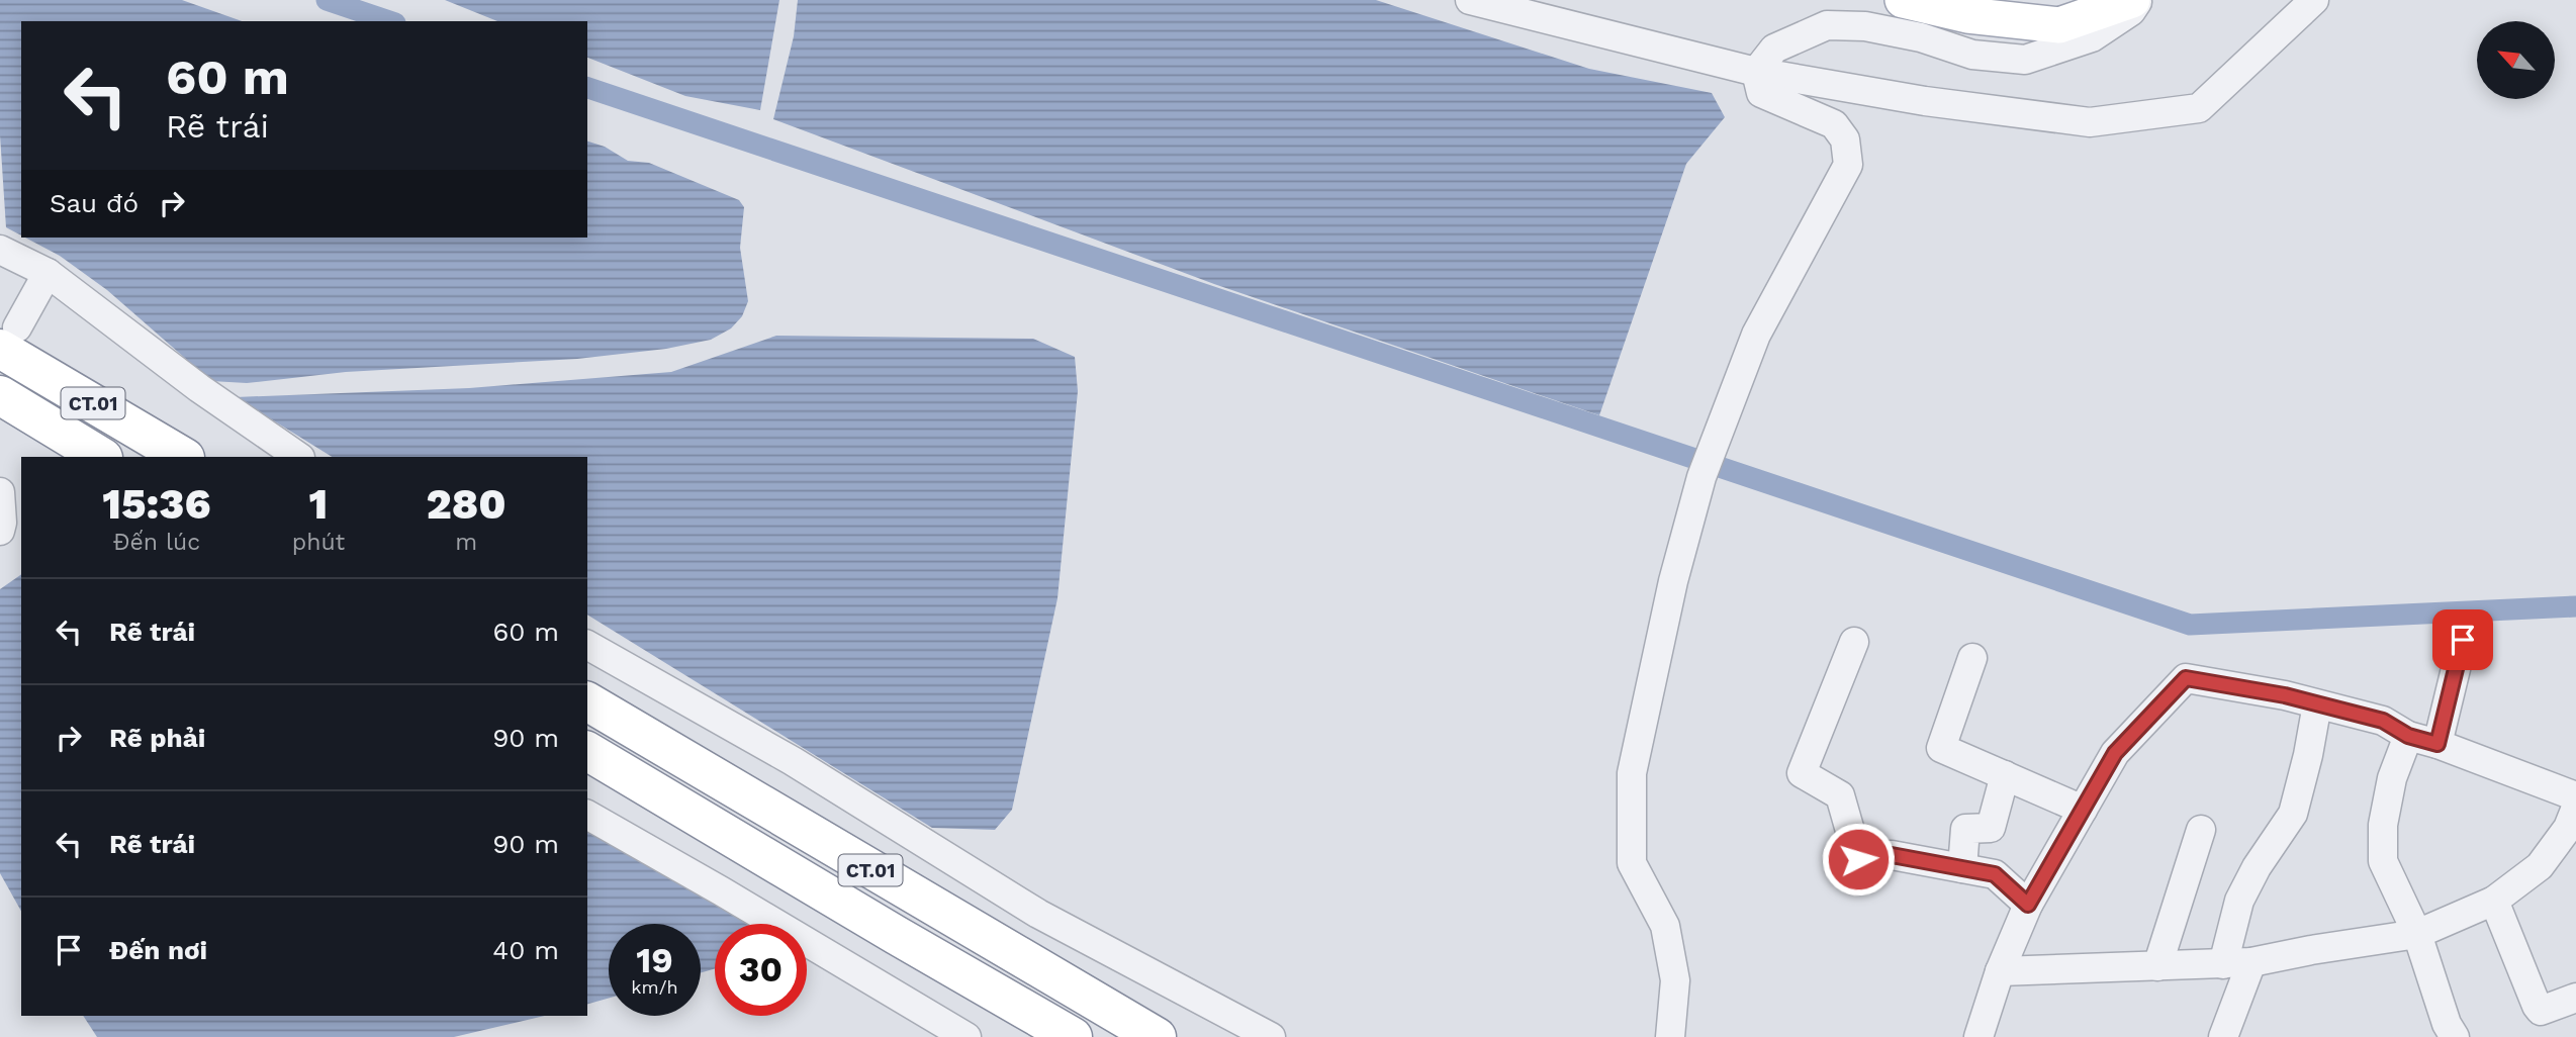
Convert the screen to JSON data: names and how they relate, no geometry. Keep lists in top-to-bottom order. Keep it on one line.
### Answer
{"streets":{"highway":["CT.01"]},"north":"top left","page":{"turn":["60 m","Rẽ trái"],"then":"Sau đó","eta":["15:36","Đến lúc","1","phút","280","m"],"list":[{"name":"Rẽ trái","value":"60 m"},{"name":"Rẽ phải","value":"90 m"},{"name":"Rẽ trái","value":"90 m"},{"name":"Đến nơi","value":"40 m"}],"speed":"19 km/h","limit":"30"}}
